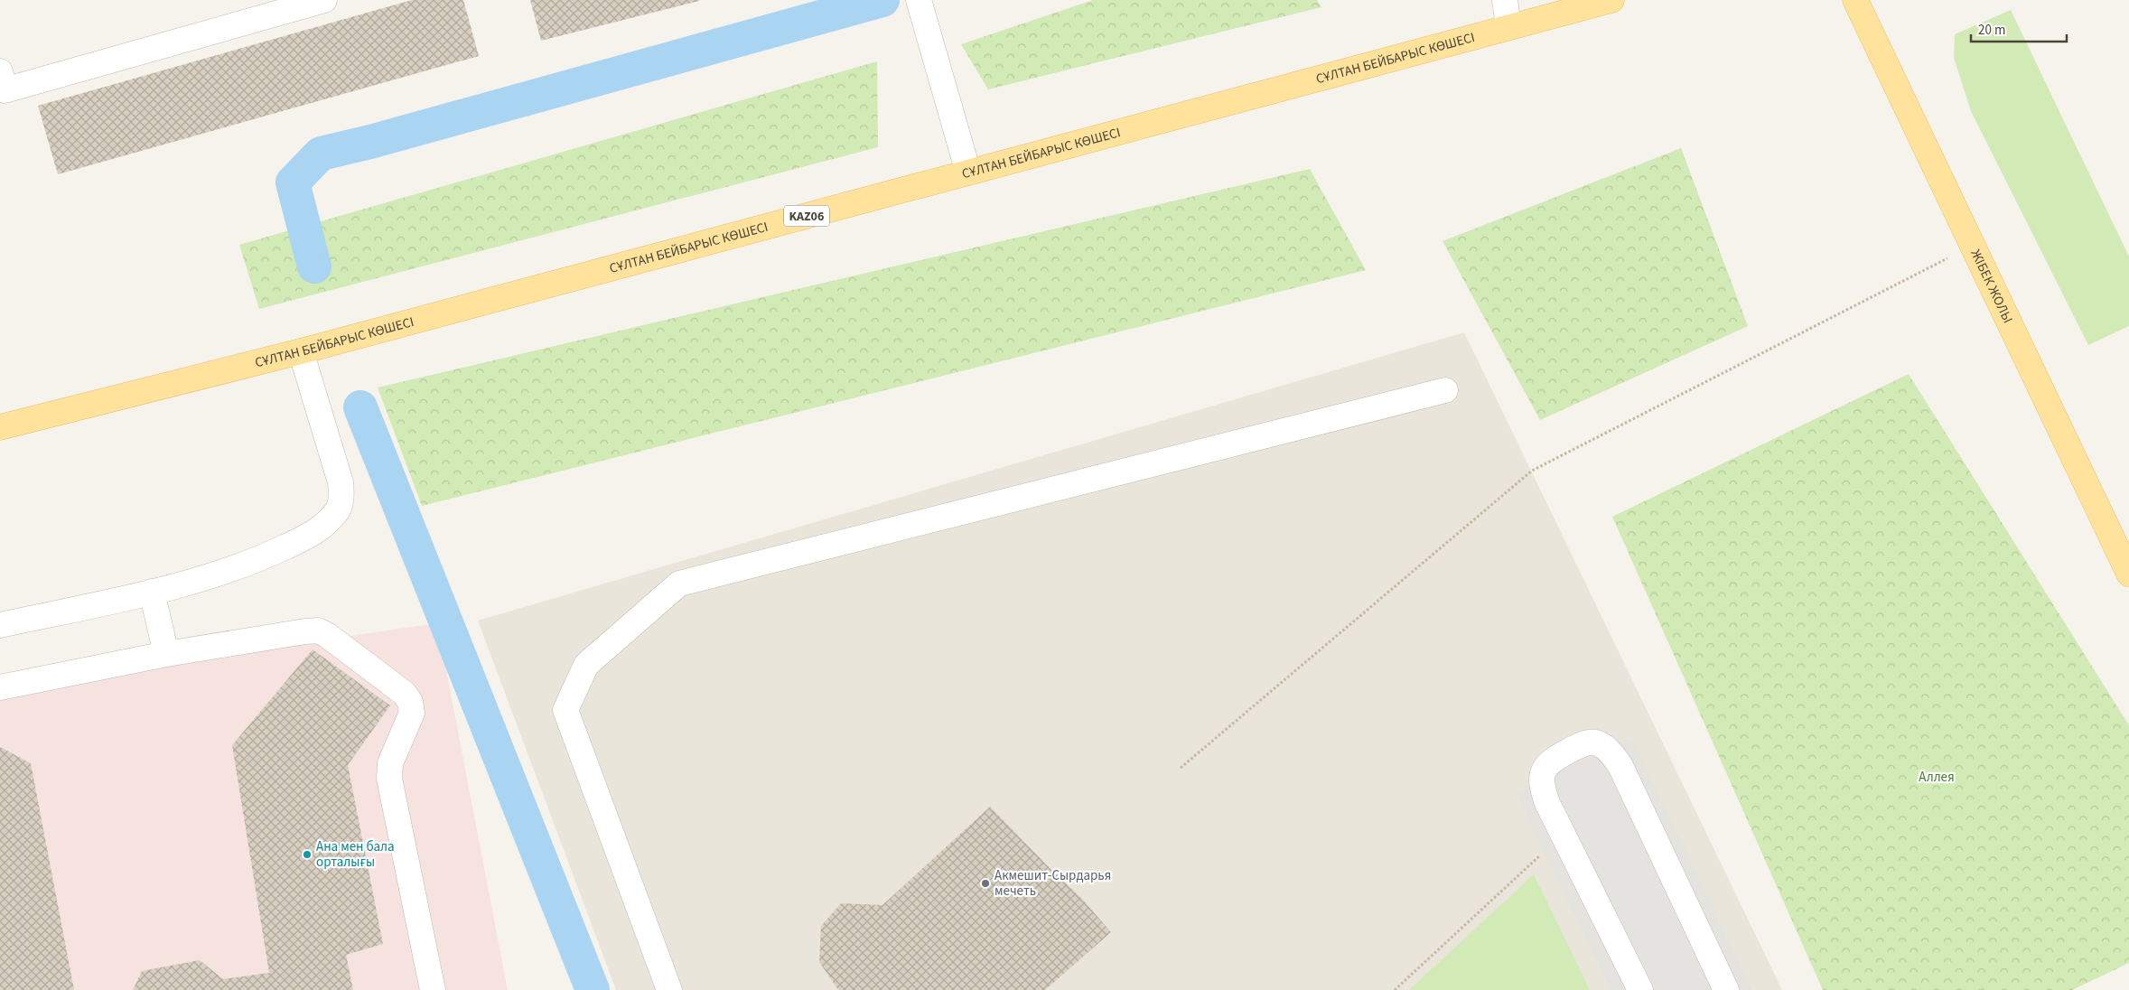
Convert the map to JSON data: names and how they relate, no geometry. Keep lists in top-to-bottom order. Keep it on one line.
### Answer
{"streets":{"main road":["СҰЛТАН БЕЙБАРЫС КӨШЕСІ","KAZ06","ЖІБЕК ЖОЛЫ"]},"parks":["Аллея"],"places":["Ана мен бала орталығы","Акмешит-Сырдарья мечеть"],"scale_bar":"20 m"}
